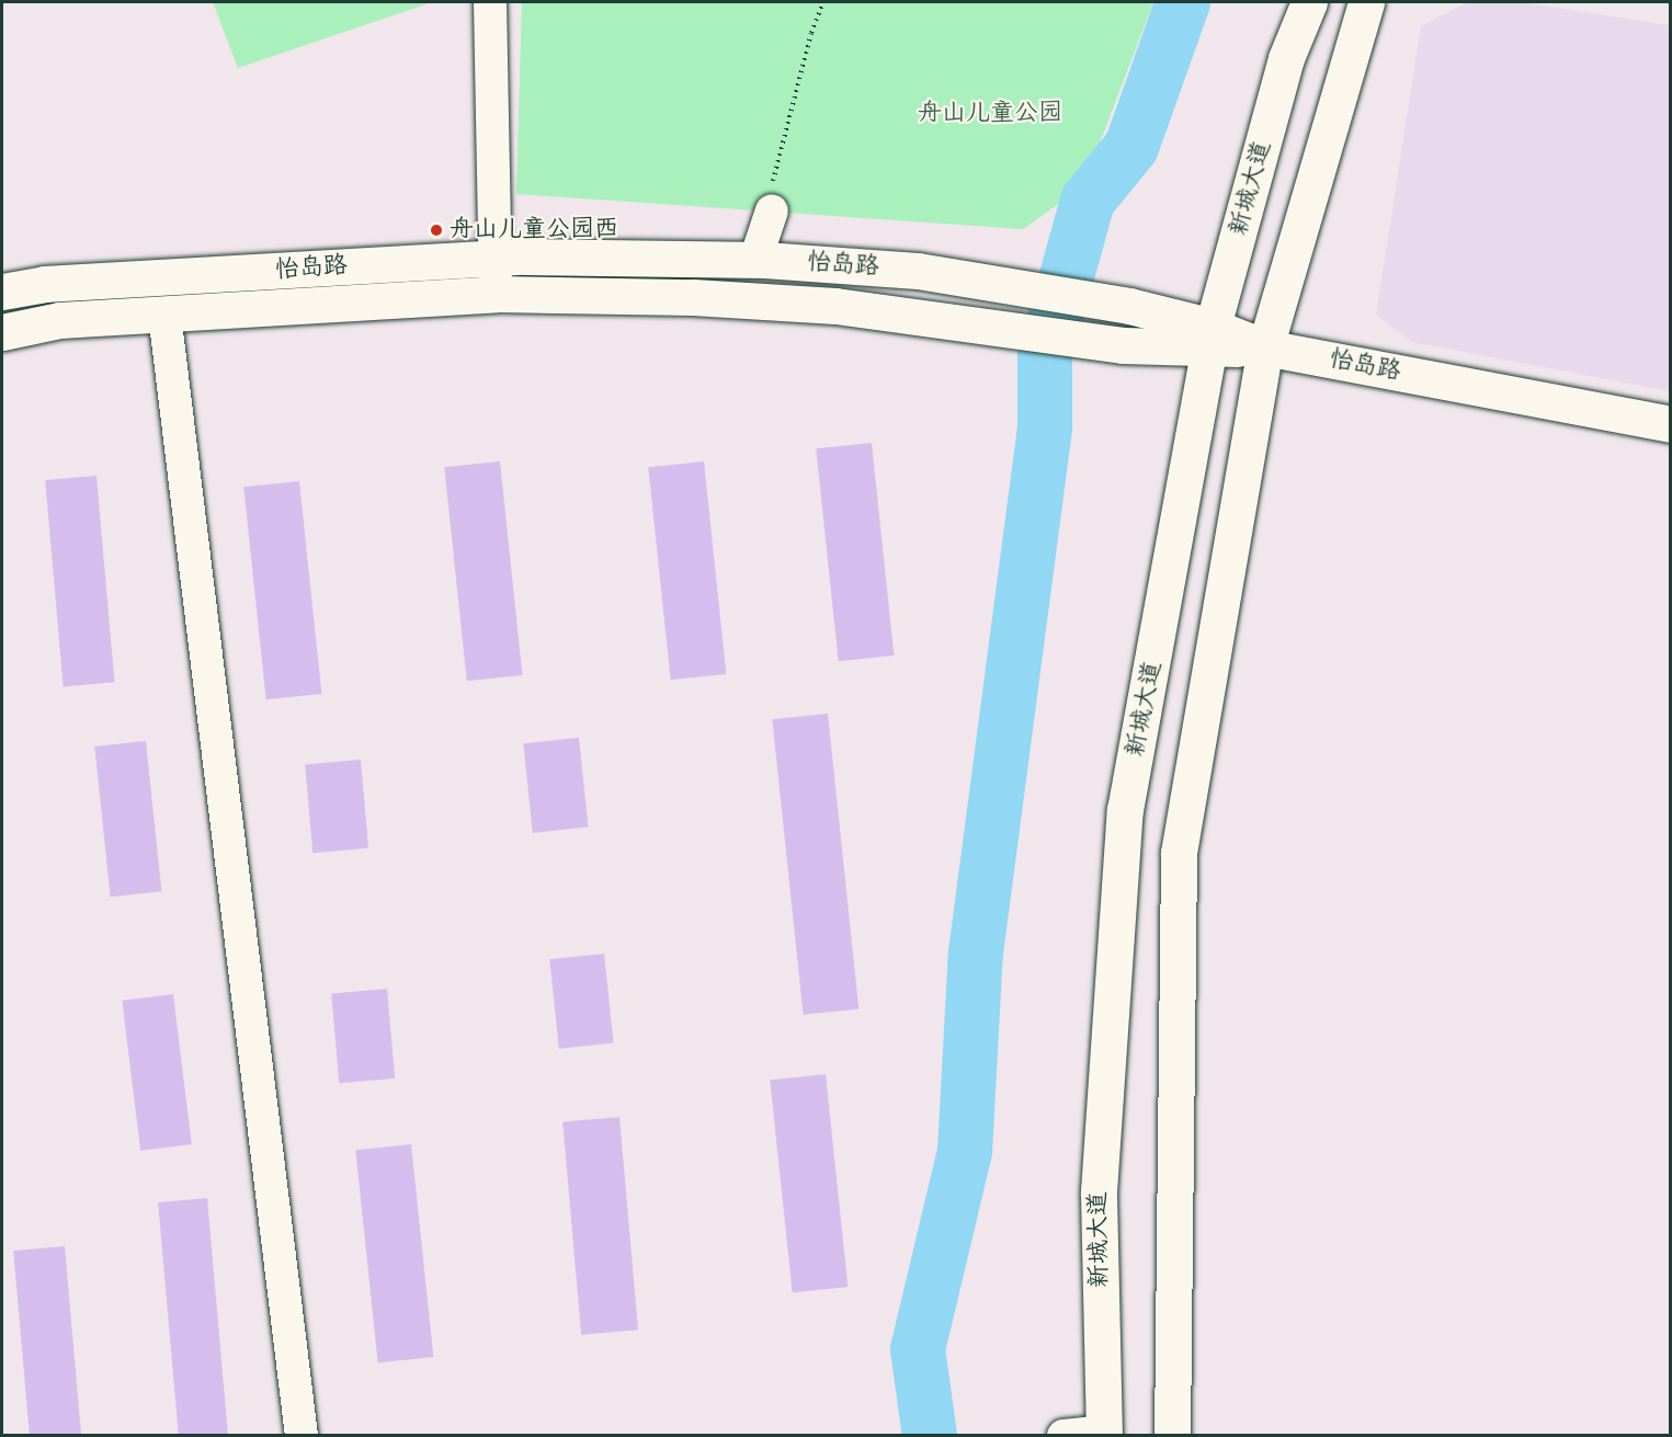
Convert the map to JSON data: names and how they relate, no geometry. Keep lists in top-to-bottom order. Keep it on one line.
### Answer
{"streets":{"street":["新城大道","怡岛路"]},"crossings":[["新城大道","怡岛路"]],"parks":["舟山儿童公园"],"places":["舟山儿童公园西"]}
